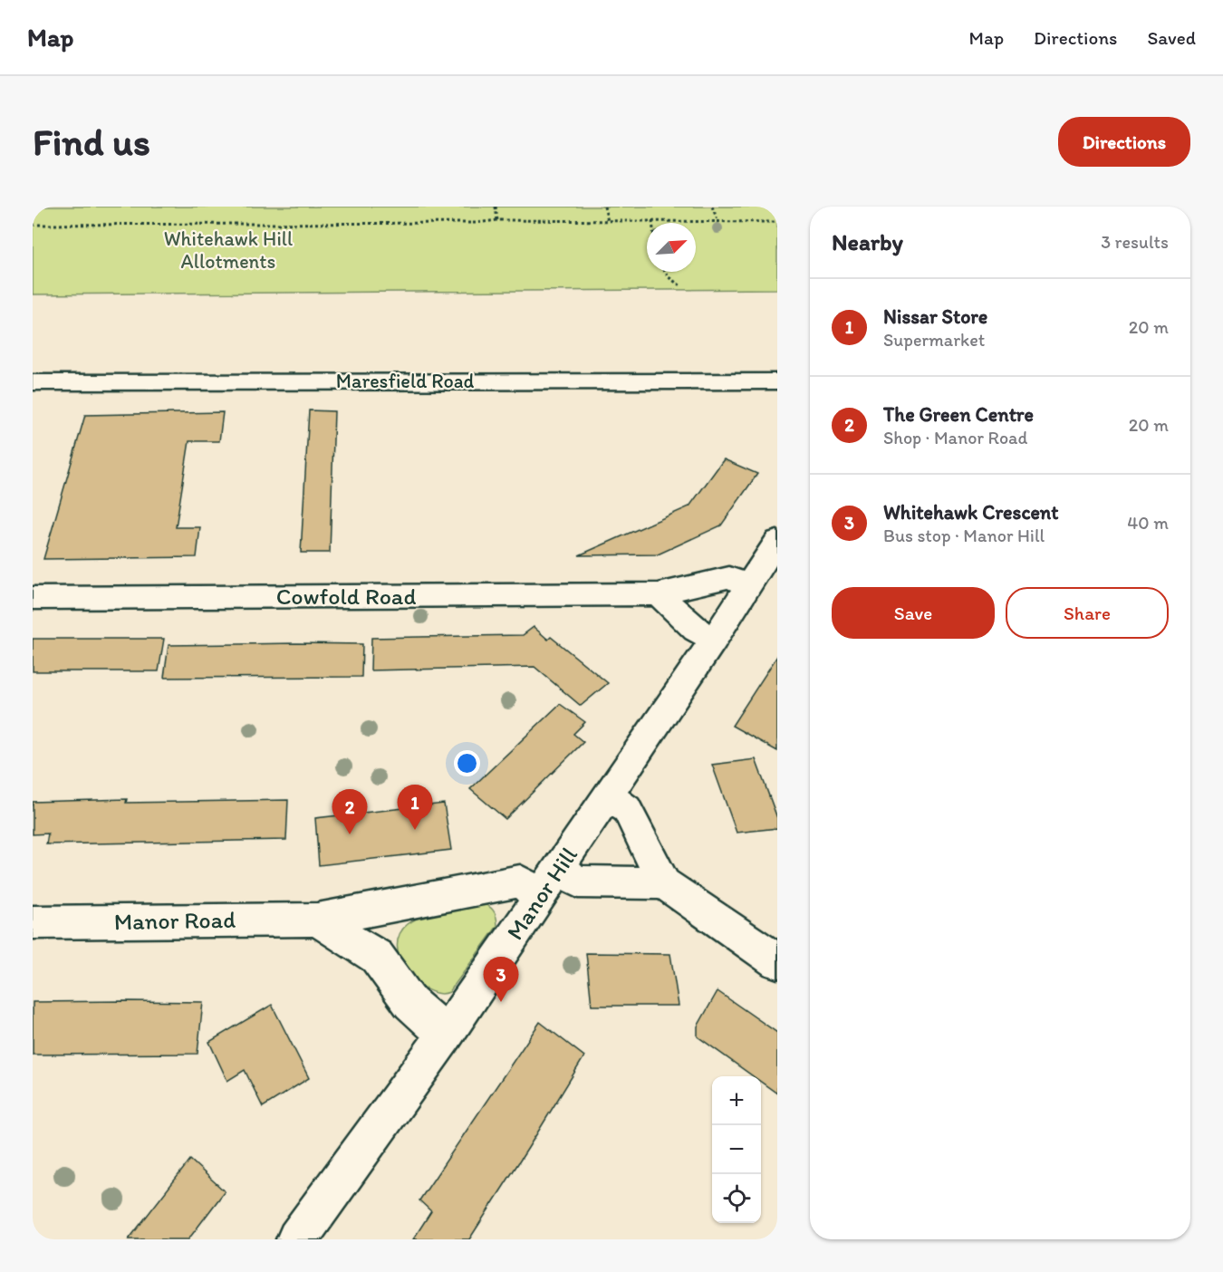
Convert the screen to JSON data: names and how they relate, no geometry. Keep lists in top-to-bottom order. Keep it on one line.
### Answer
{"streets":{"street":["Maresfield Road","Cowfold Road","Manor Hill","Manor Road"]},"crossings":[["Cowfold Road","Manor Hill"],["Manor Hill","Manor Road"]],"parks":["Whitehawk Hill Allotments"],"north":"top right","page":{"header":"Map","nav":["Map","Directions","Saved"],"buttons":["Directions",["Save","Share"]],"title":"Find us","heading":["Nearby","3 results"],"list":[{"mark":"1","name":"Nissar Store","note":"Supermarket","value":"20 m"},{"mark":"2","name":"The Green Centre","note":"Shop · Manor Road","value":"20 m"},{"mark":"3","name":"Whitehawk Crescent","note":"Bus stop · Manor Hill","value":"40 m"}],"pins":["1","2","3"],"map_buttons":["+","−"]}}
